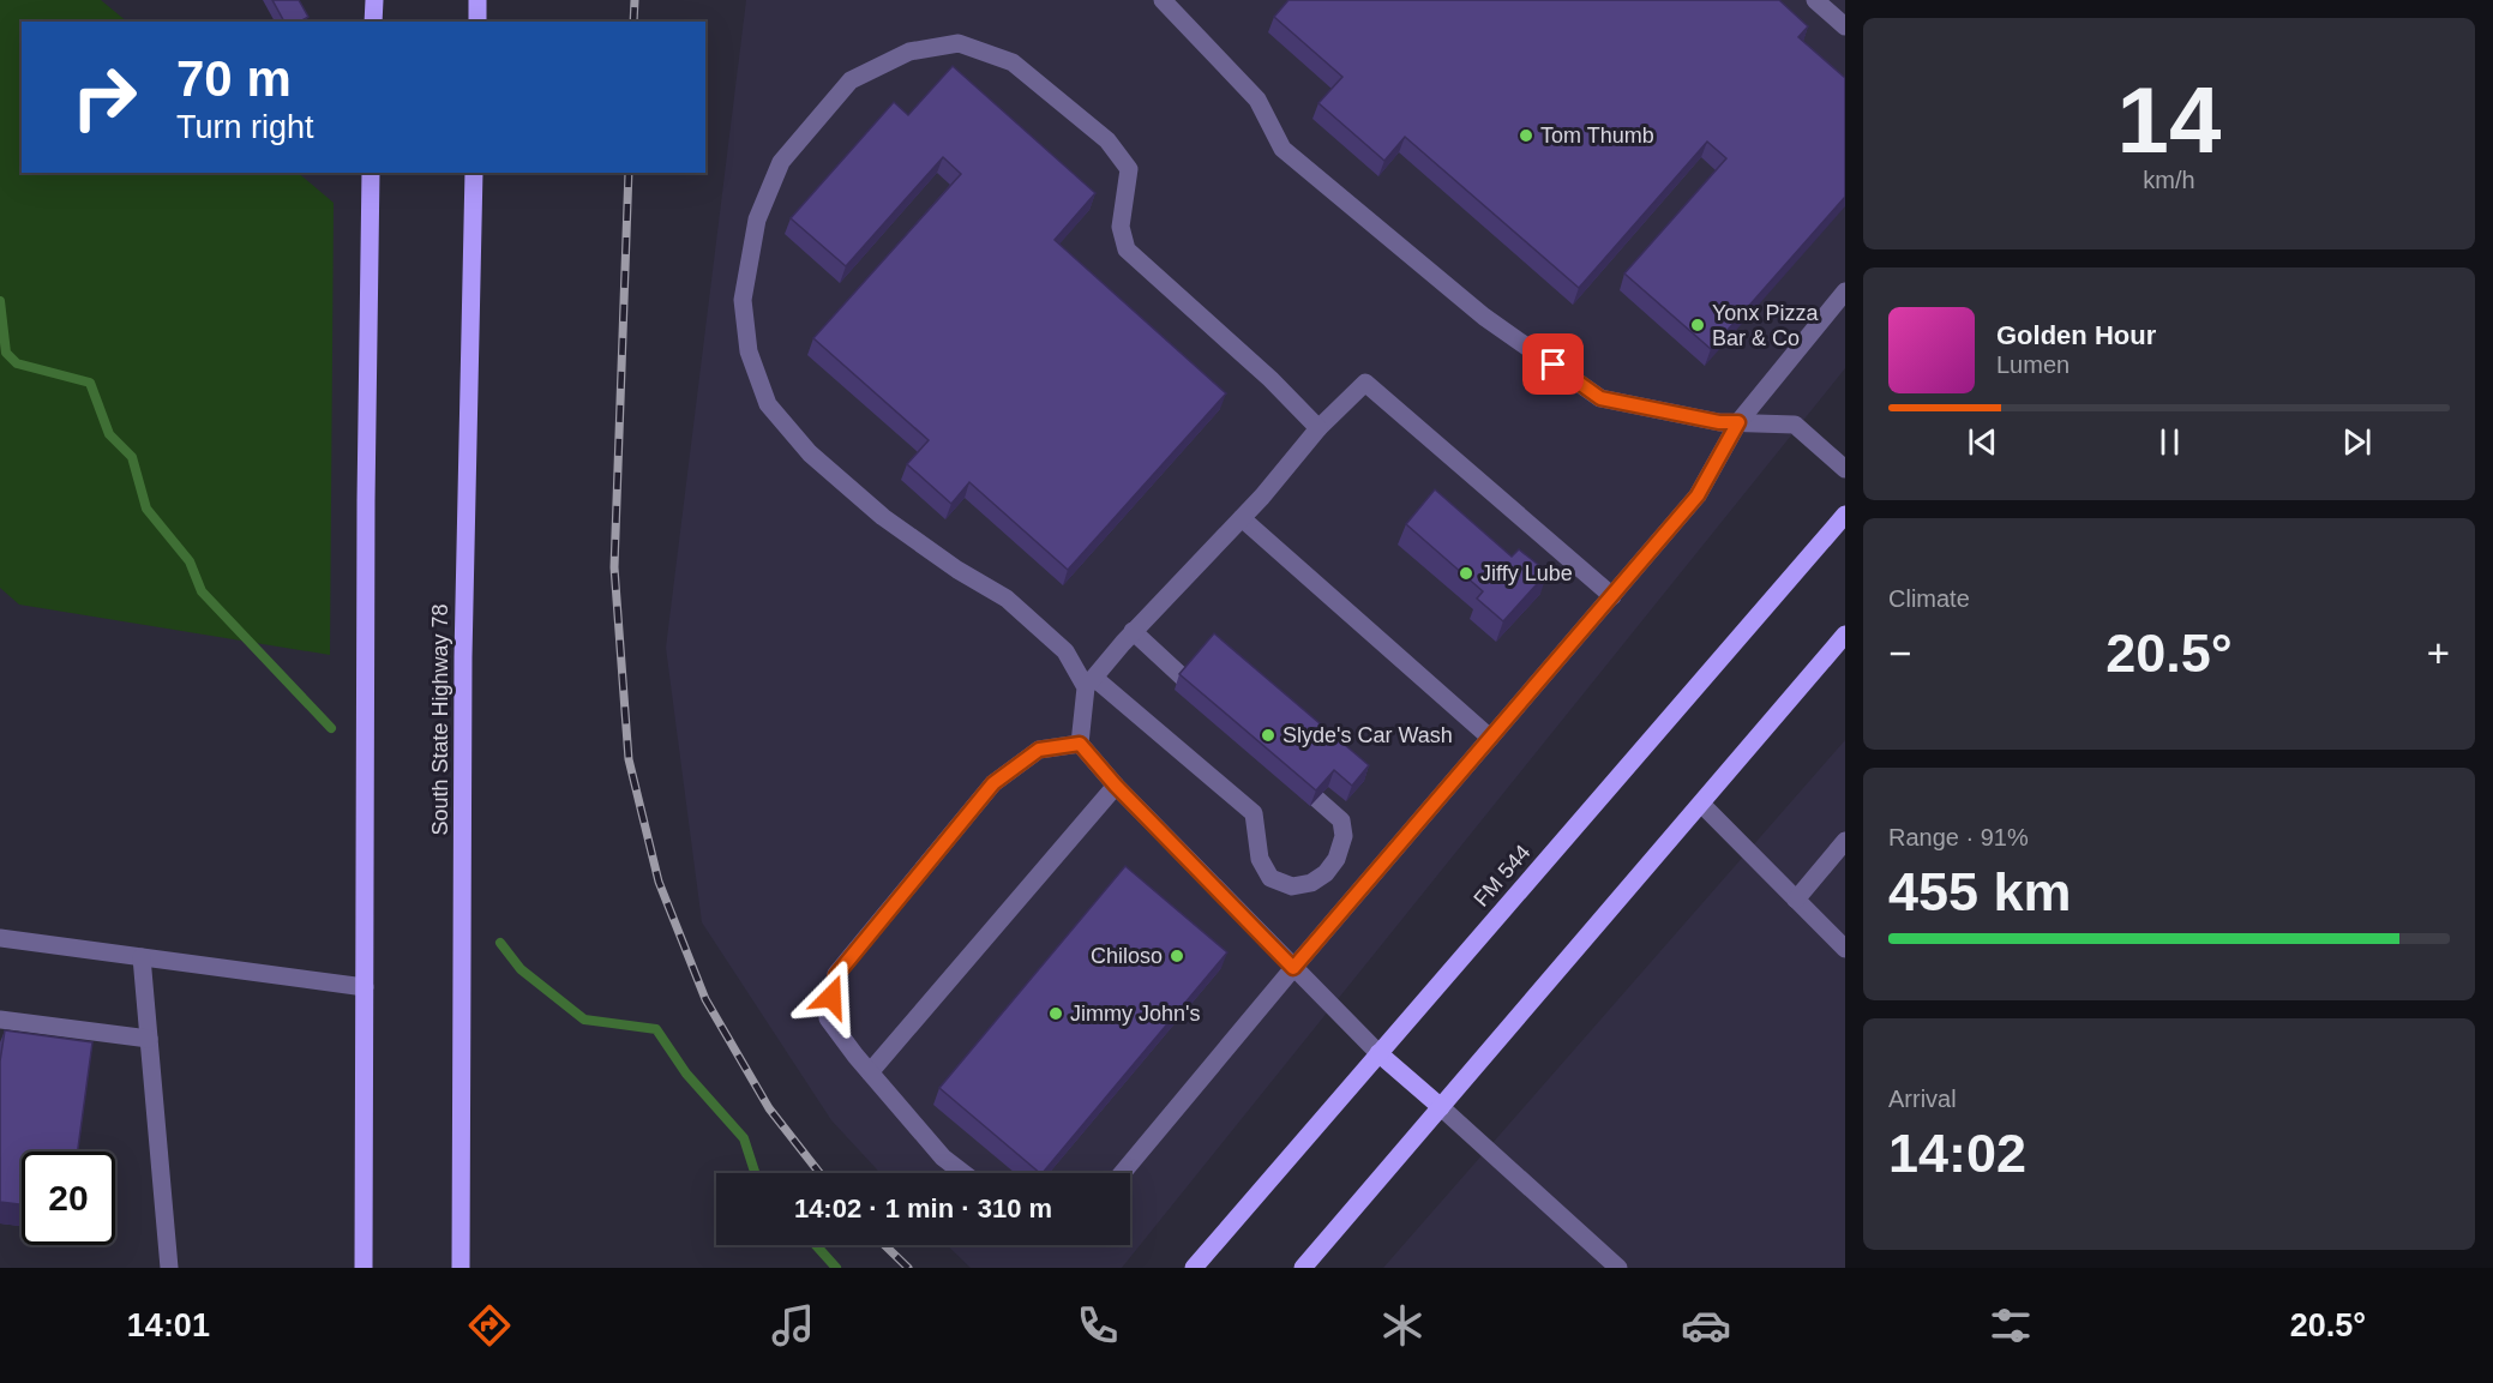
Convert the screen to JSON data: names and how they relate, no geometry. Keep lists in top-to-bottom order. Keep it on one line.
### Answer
{"streets":{"main road":["South State Highway 78","FM 544"]},"places":["Tom Thumb","Yonx Pizza Bar & Co","Jiffy Lube","Slyde's Car Wash","Chiloso","Jimmy John's"],"page":{"tile":[["14","km/h"],"Climate",["Range · 91%","455 km"],["Arrival","14:02"]],"turn":["70 m","Turn right"],"song":["Golden Hour","Lumen"],"heat":["−","20.5°","+"],"limit":"20","trip":"14:02 · 1 min · 310 m","tabs":["14:01","20.5°"]}}
